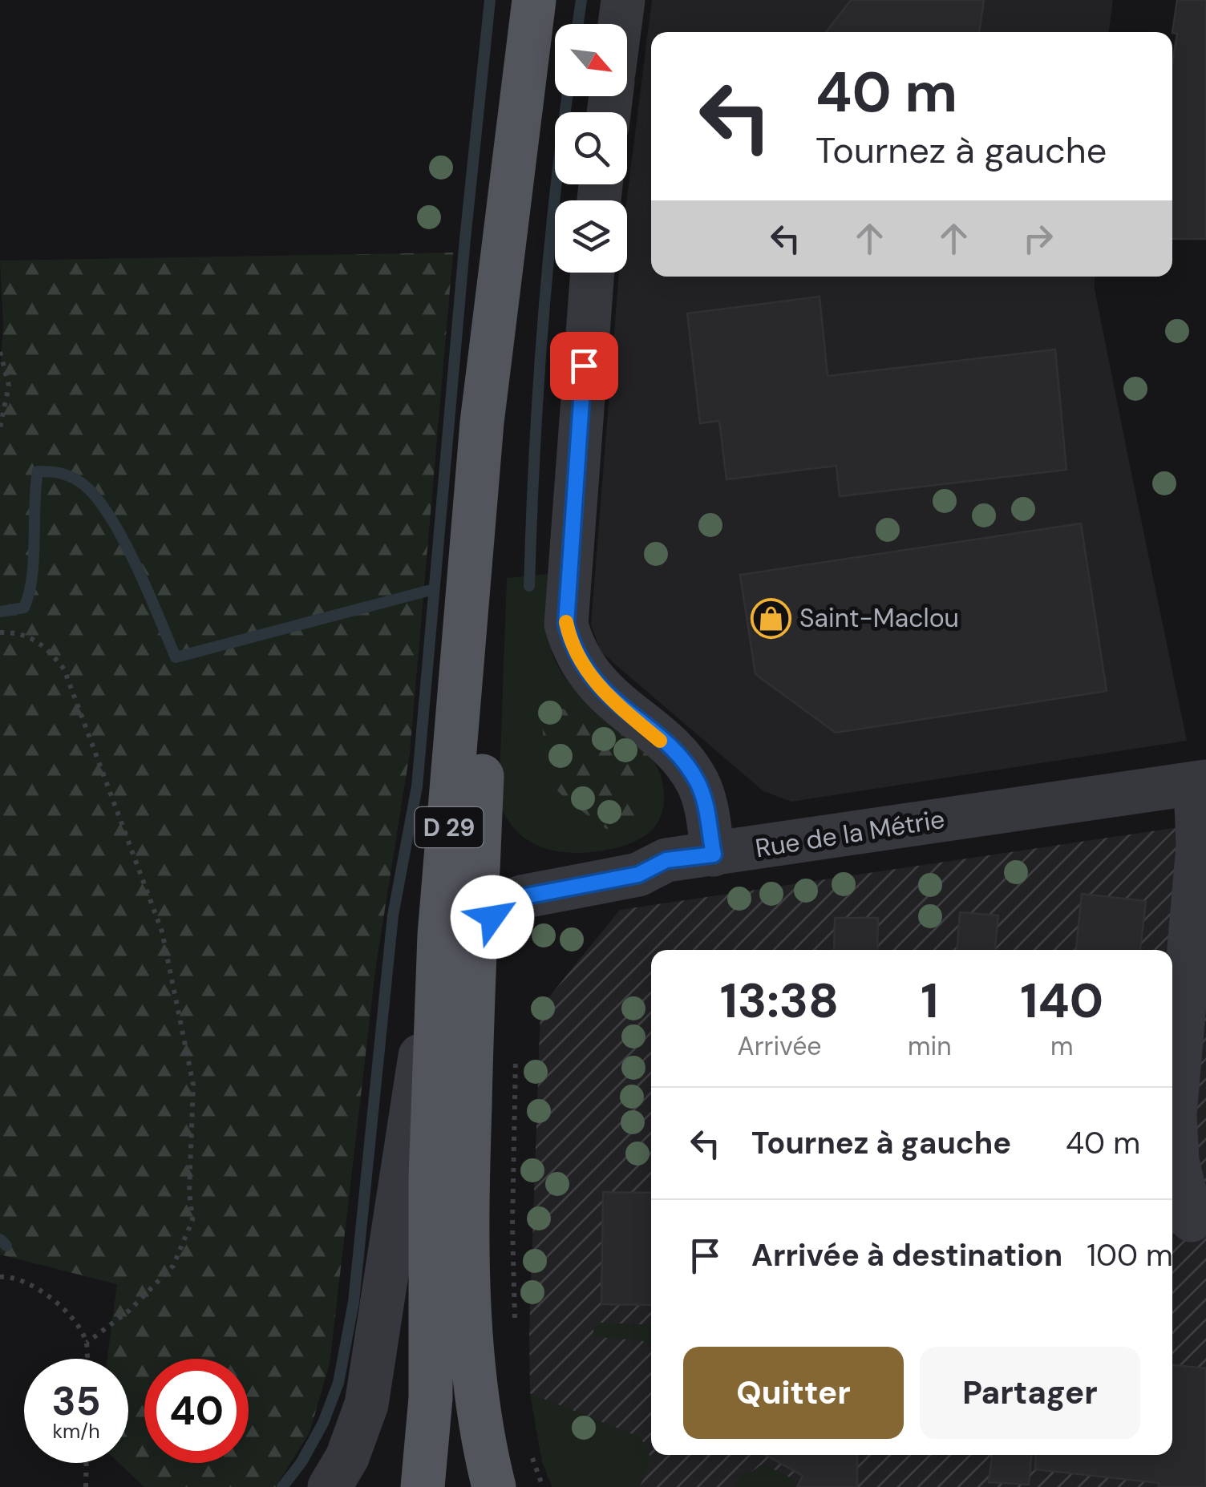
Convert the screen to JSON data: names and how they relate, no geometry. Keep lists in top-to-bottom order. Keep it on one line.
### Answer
{"streets":{"main road":["D 29"],"street":["Rue de la Métrie"]},"crossings":[["D 29","Rue de la Métrie"]],"places":{"shop":["Saint-Maclou"]},"north":"bottom right","page":{"turn":["40 m","Tournez à gauche"],"eta":["13:38","Arrivée","1","min","140","m"],"list":[{"name":"Tournez à gauche","value":"40 m"},{"name":"Arrivée à destination","value":"100 m"}],"buttons":["Quitter","Partager"],"speed":"35 km/h","limit":"40"}}
